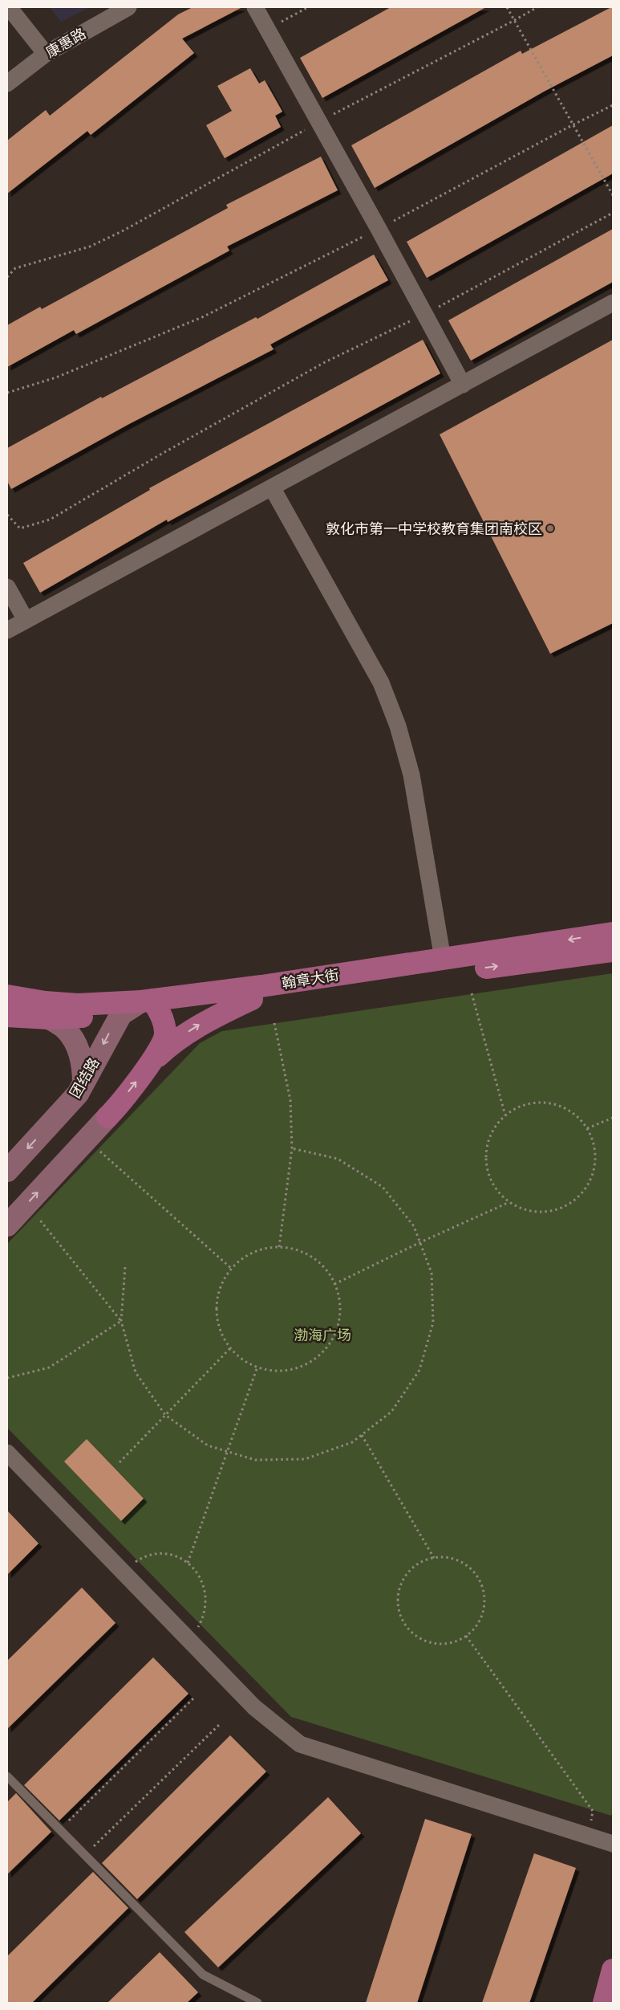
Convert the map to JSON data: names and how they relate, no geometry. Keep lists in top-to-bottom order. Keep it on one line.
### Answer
{"streets":{"main road":["翰章大街","团结路"],"street":["康惠路"]},"crossings":[["翰章大街","团结路"]],"parks":["渤海广场"],"places":["敦化市第一中学校教育集团南校区"]}
